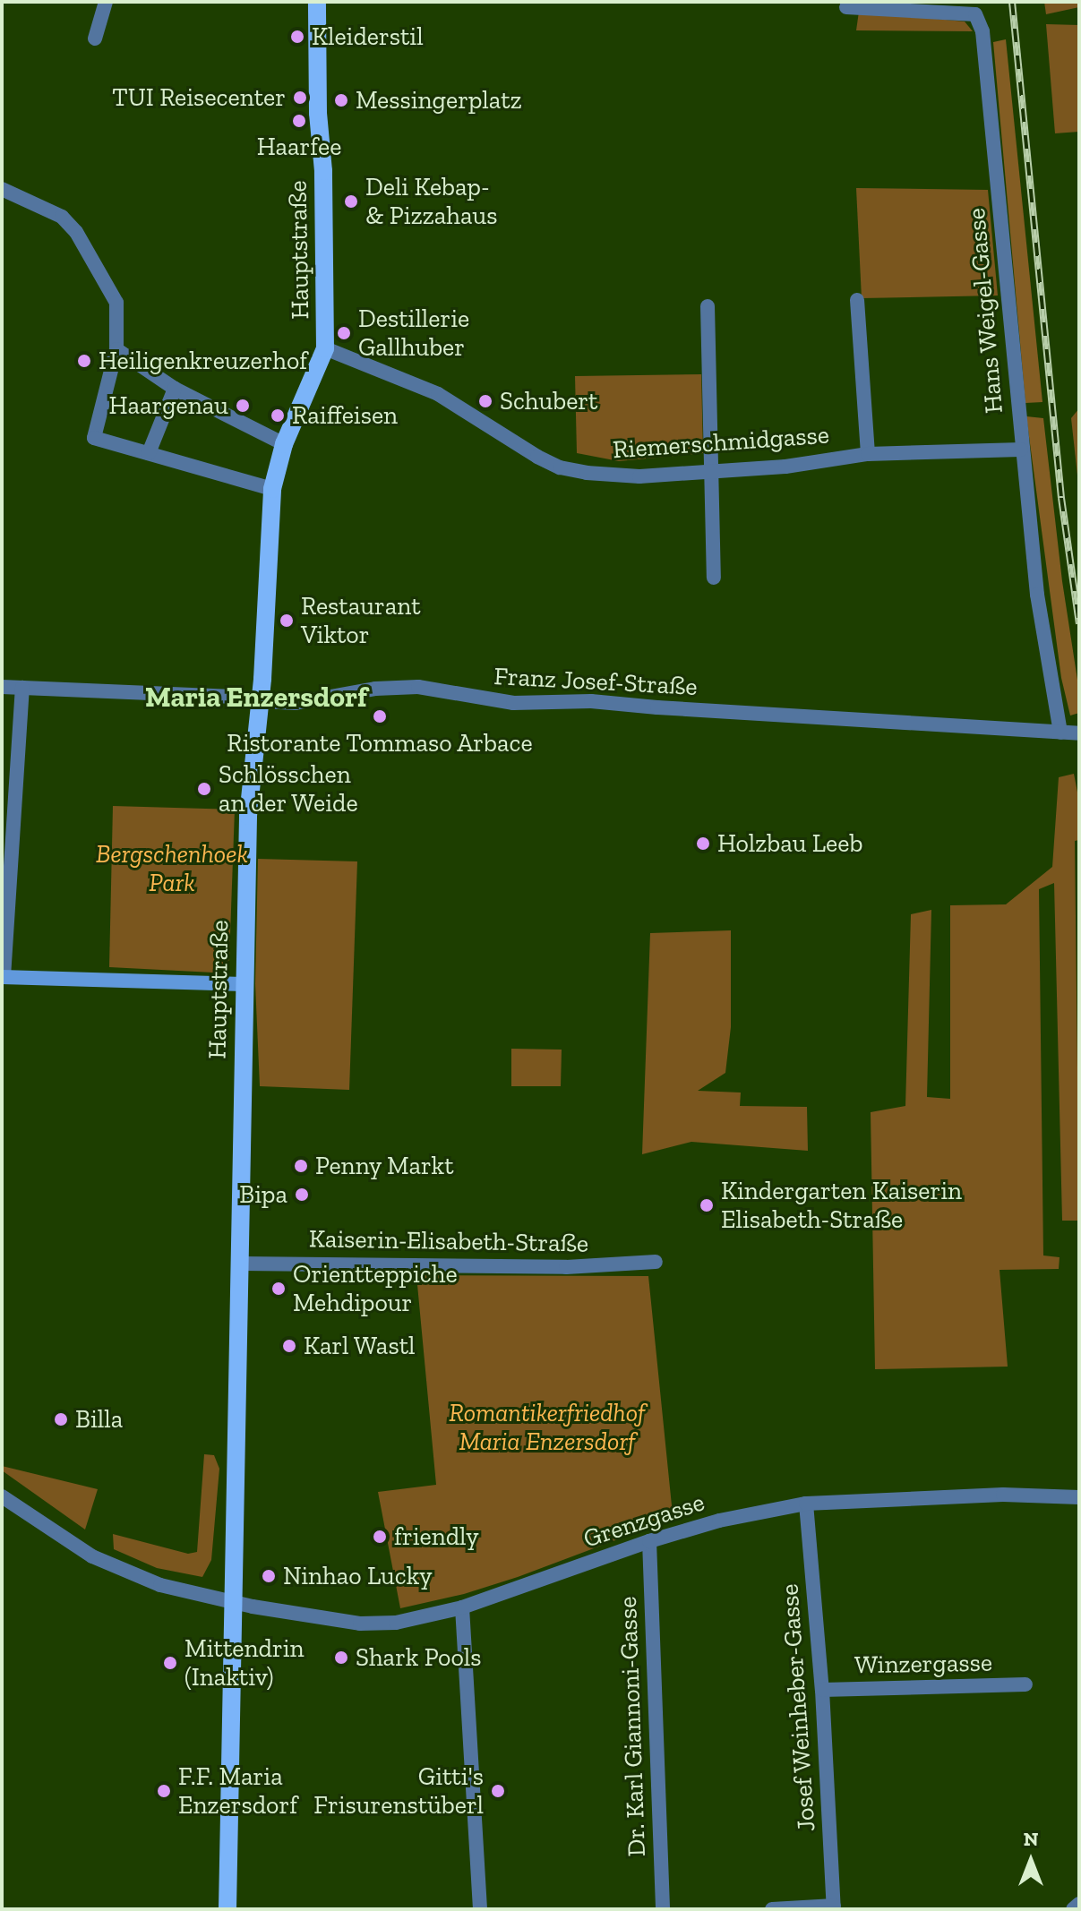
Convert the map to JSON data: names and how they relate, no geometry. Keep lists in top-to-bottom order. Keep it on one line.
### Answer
{"streets":{"main road":["Hauptstraße"],"street":["Hans Weigel-Gasse","Riemerschmidgasse","Franz Josef-Straße","Kaiserin-Elisabeth-Straße","Grenzgasse","Winzergasse","Josef Weinheber-Gasse","Dr. Karl Giannoni-Gasse"]},"crossings":[["Hauptstraße","Riemerschmidgasse"],["Hauptstraße","Franz Josef-Straße"],["Hauptstraße","Kaiserin-Elisabeth-Straße"],["Hauptstraße","Grenzgasse"],["Hans Weigel-Gasse","Riemerschmidgasse"],["Hans Weigel-Gasse","Franz Josef-Straße"],["Grenzgasse","Josef Weinheber-Gasse"],["Grenzgasse","Dr. Karl Giannoni-Gasse"],["Winzergasse","Josef Weinheber-Gasse"]],"districts":["Maria Enzersdorf"],"parks":["Bergschenhoek Park","Romantikerfriedhof Maria Enzersdorf"],"places":["Kleiderstil","TUI Reisecenter","Messingerplatz","Haarfee","Deli Kebap- & Pizzahaus","Destillerie Gallhuber","Heiligenkreuzerhof","Schubert","Haargenau","Raiffeisen","Restaurant Viktor","Ristorante Tommaso Arbace","Schlösschen an der Weide","Holzbau Leeb","Penny Markt","Bipa","Kindergarten Kaiserin Elisabeth-Straße","Orientteppiche Mehdipour","Karl Wastl","Billa","friendly","Ninhao Lucky","Shark Pools","Mittendrin (Inaktiv)","F.F. Maria Enzersdorf","Gitti's Frisurenstüberl"],"north":"top"}
